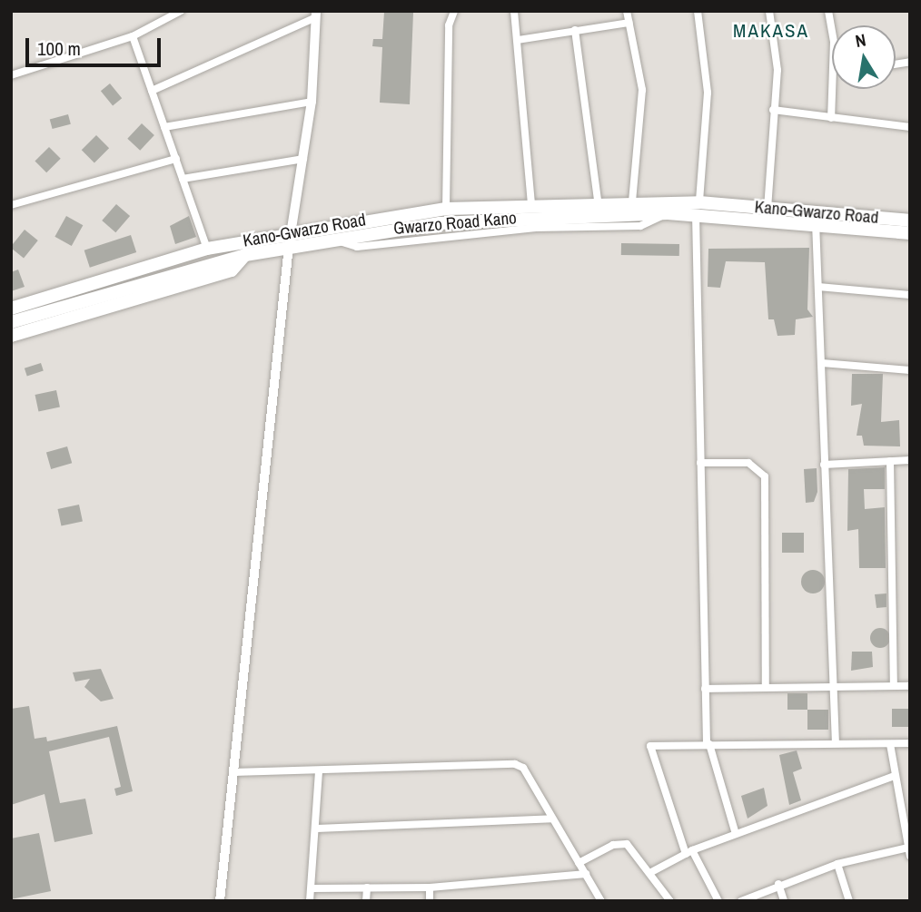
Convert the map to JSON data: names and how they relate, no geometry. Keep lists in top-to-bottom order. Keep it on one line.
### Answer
{"streets":{"main road":["Kano-Gwarzo Road","Gwarzo Road Kano"]},"crossings":[["Kano-Gwarzo Road","Gwarzo Road Kano"]],"districts":["MAKASA"],"scale_bar":"100 m","north":"top"}
